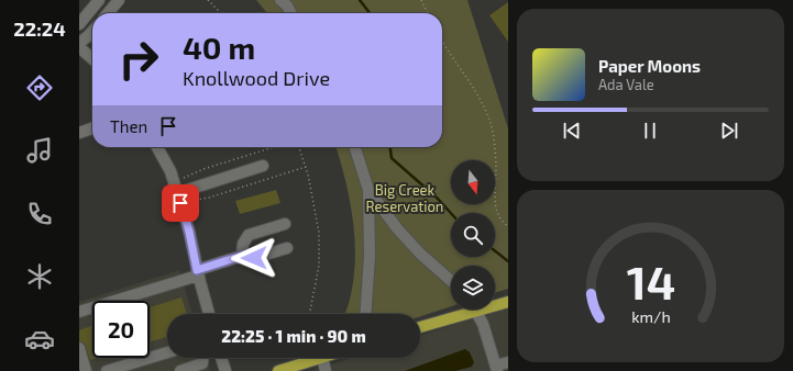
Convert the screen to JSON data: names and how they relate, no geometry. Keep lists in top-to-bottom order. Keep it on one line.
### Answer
{"parks":["Big Creek Reservation"],"north":"bottom","page":{"tabs":"22:24","turn":["40 m","Knollwood Drive"],"song":["Paper Moons","Ada Vale"],"then":"Then","limit":"20","trip":"22:25 · 1 min · 90 m","gauge":["14","km/h"]}}
